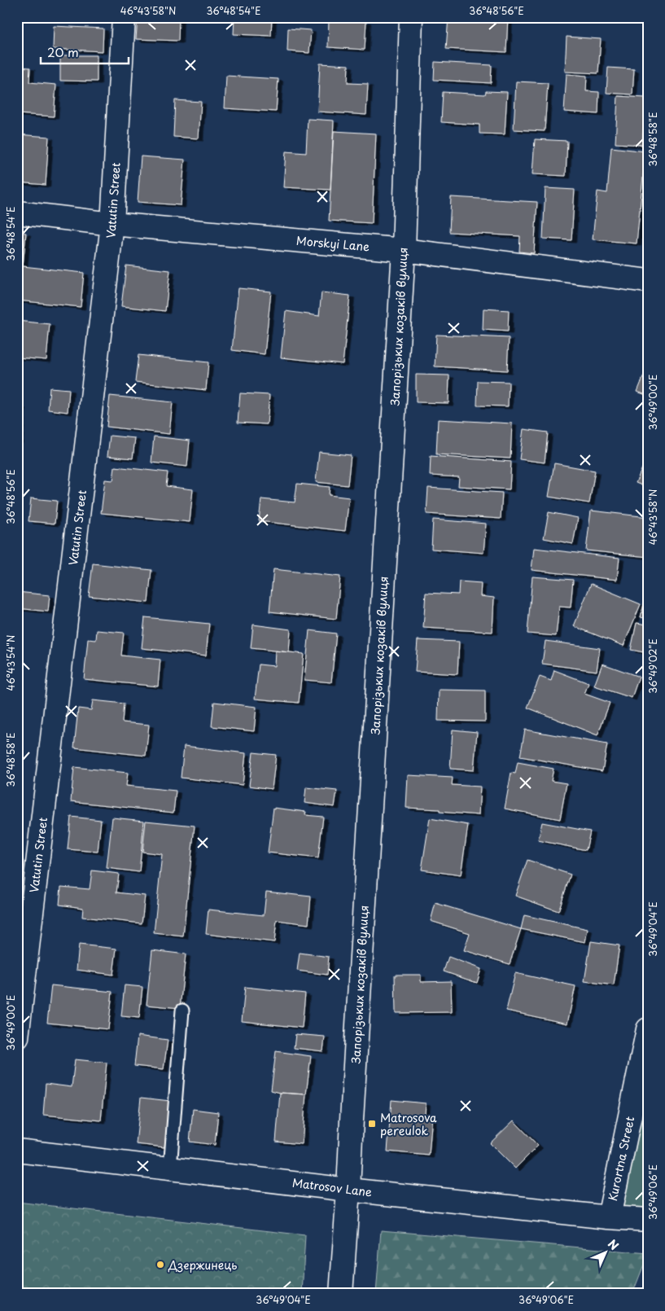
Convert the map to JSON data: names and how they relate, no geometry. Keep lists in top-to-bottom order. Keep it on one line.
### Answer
{"streets":{"street":["Vatutin Street","Morskyi Lane","Запорізьких козаків вулиця","Kurortna Street","Matrosov Lane"]},"crossings":[["Vatutin Street","Morskyi Lane"],["Morskyi Lane","Запорізьких козаків вулиця"],["Запорізьких козаків вулиця","Matrosov Lane"],["Kurortna Street","Matrosov Lane"]],"places":{"transit":["Matrosova pereulok"],"other":["Дзержинець"]},"scale_bar":"20 m","north":"top right","coordinates":["46°43'58\"N","36°48'54\"E","36°48'56\"E","36°48'58\"E","36°49'00\"E","46°43'54\"N","36°49'02\"E","36°49'04\"E","36°49'06\"E"]}
